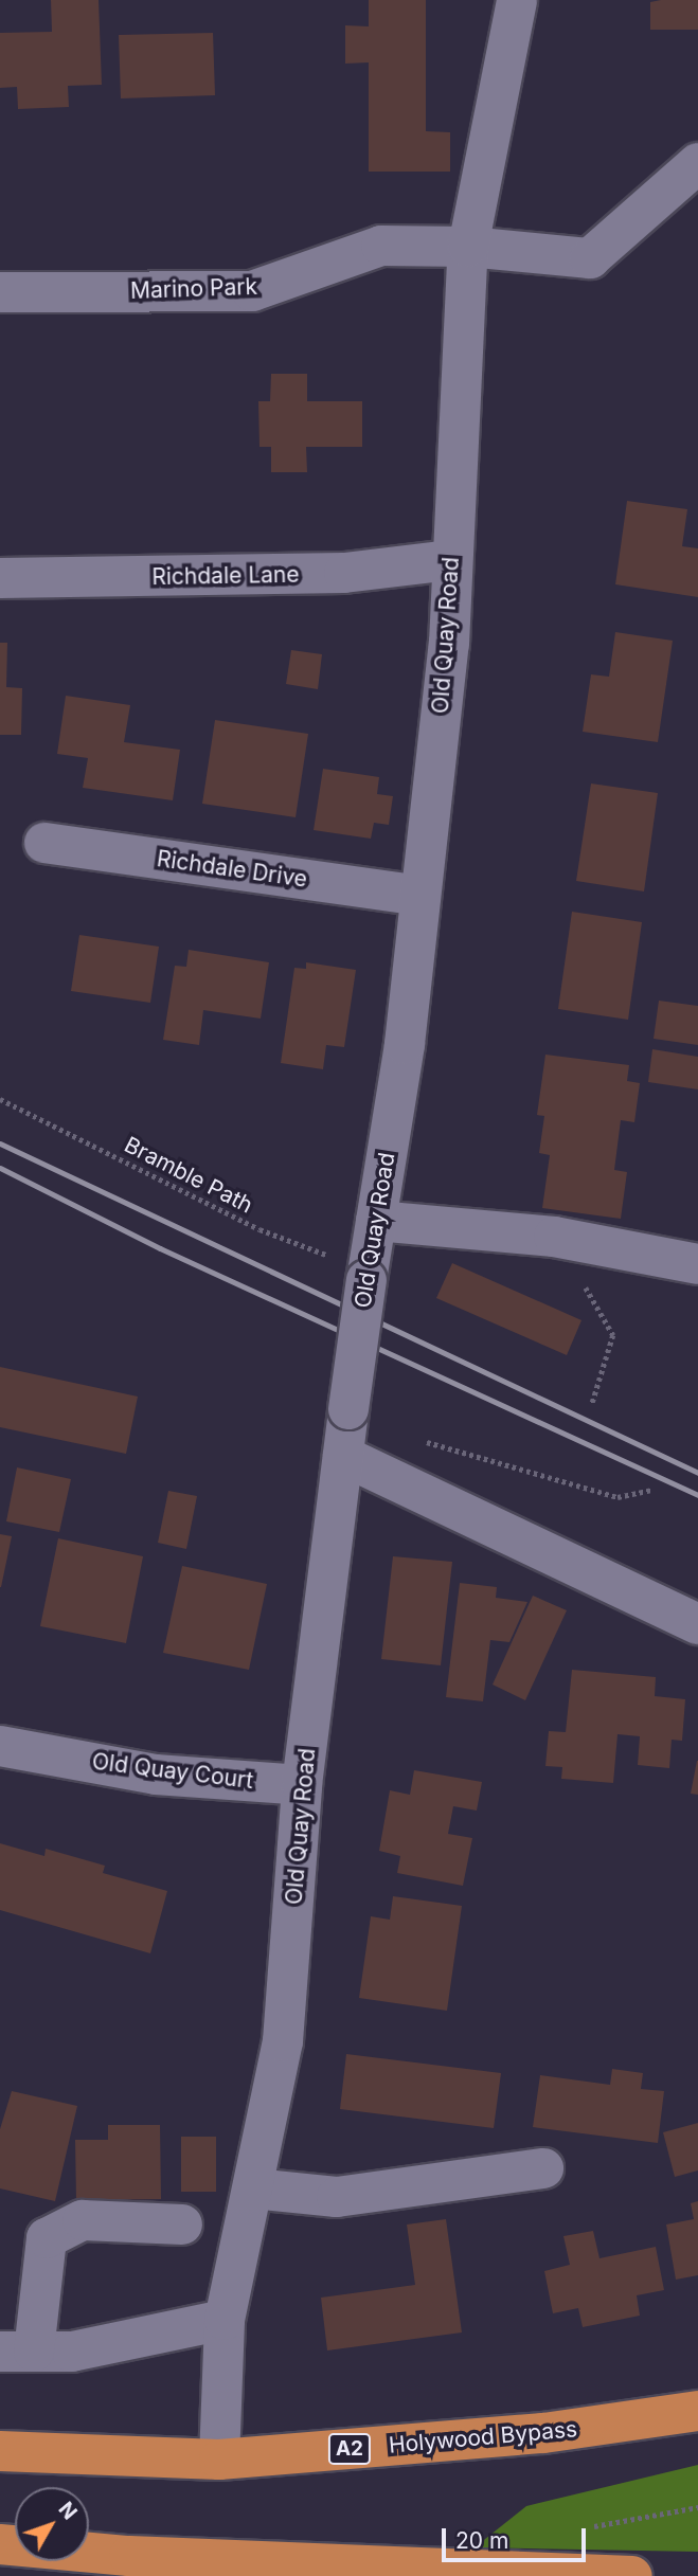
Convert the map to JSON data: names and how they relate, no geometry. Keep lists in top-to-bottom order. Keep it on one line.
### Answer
{"streets":{"highway":["Holywood Bypass","A2"],"street":["Marino Park","Richdale Lane","Old Quay Road","Richdale Drive","Old Quay Court"],"path":["Bramble Path"]},"crossings":[["Marino Park","Old Quay Road"],["Richdale Lane","Old Quay Road"],["Old Quay Road","Richdale Drive"],["Old Quay Road","Bramble Path"],["Old Quay Road","Old Quay Court"],["Old Quay Road","Holywood Bypass"]],"scale_bar":"20 m","north":"top right"}
